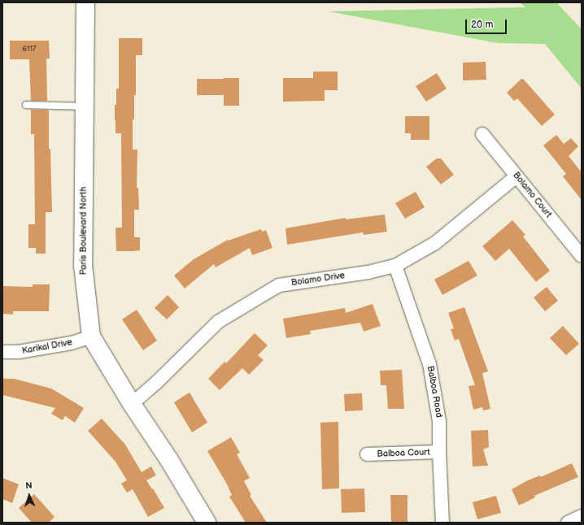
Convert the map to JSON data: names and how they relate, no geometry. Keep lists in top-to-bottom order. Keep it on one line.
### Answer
{"streets":{"street":["Bolamo Court","Paris Boulevard North","Bolamo Drive","Karikal Drive","Balboa Road","Balboa Court"]},"crossings":[["Bolamo Court","Bolamo Drive"],["Paris Boulevard North","Bolamo Drive"],["Paris Boulevard North","Karikal Drive"],["Bolamo Drive","Balboa Road"],["Balboa Road","Balboa Court"]],"house_numbers":["6117"],"scale_bar":"20 m","north":"top"}
